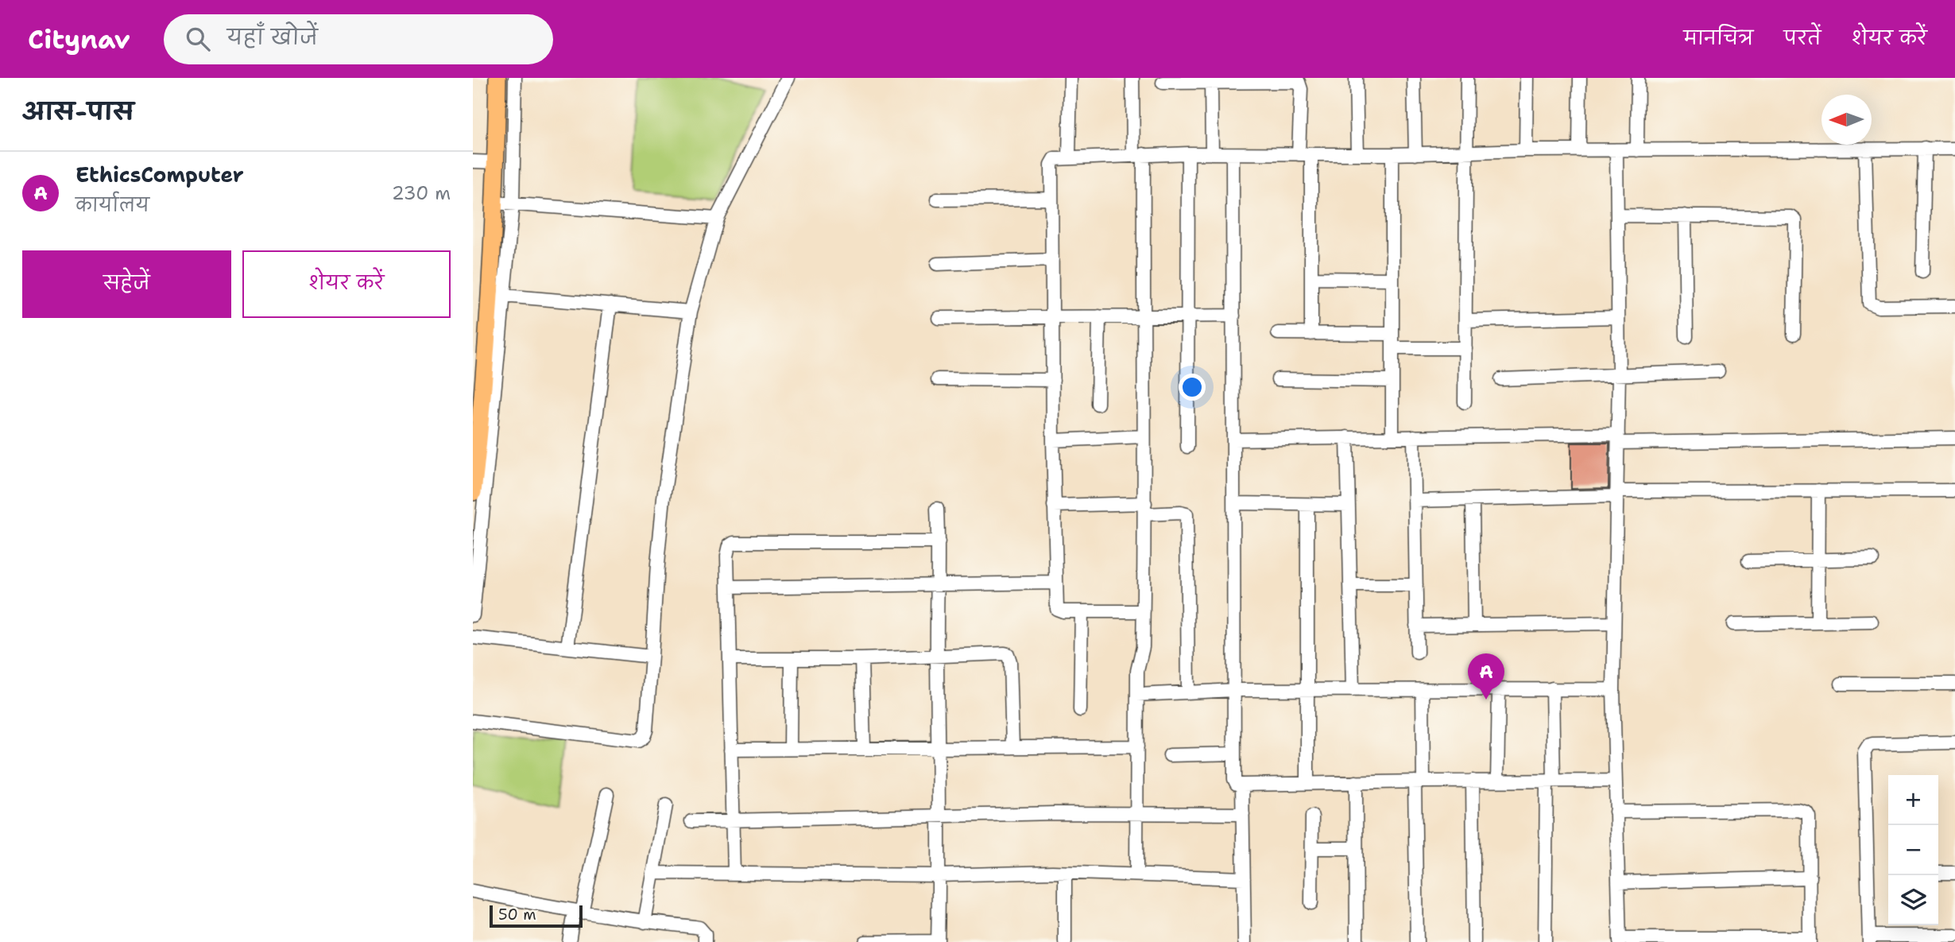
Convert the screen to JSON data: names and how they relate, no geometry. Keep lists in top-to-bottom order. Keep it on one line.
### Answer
{"scale_bar":"50 m","north":"left","page":{"header":"Citynav","search":"यहाँ खोजें","nav":["मानचित्र","परतें","शेयर करें"],"heading":"आस-पास","list":[{"mark":"A","name":"EthicsComputer","note":"कार्यालय","value":"230 m"}],"buttons":["सहेजें","शेयर करें"],"pins":"A","map_buttons":["+","−"],"scale":"50 m"}}
